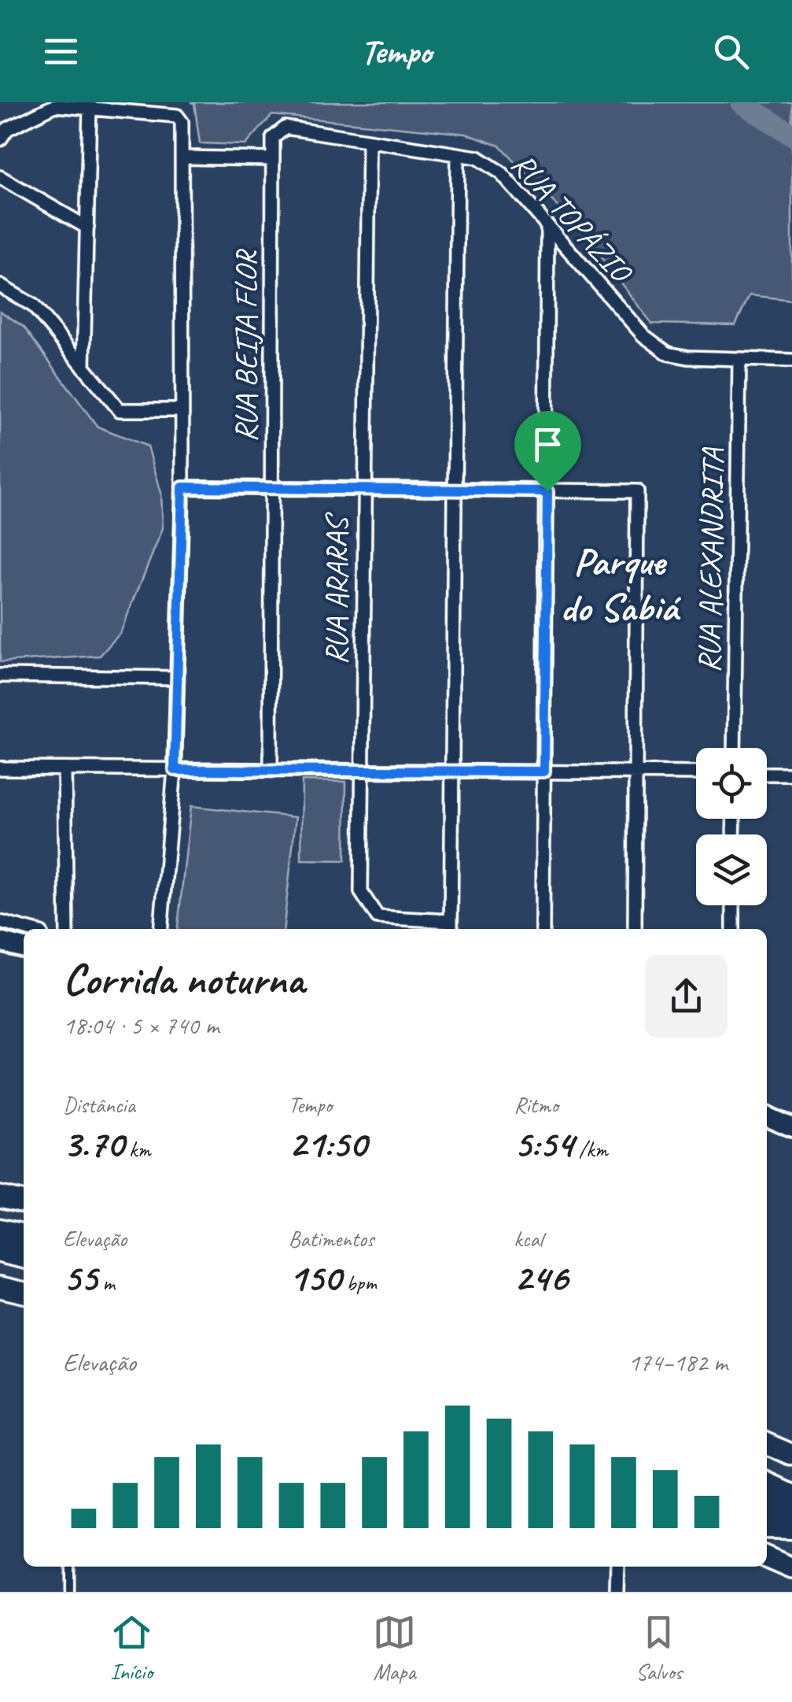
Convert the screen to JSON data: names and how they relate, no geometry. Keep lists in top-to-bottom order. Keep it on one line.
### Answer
{"streets":{"street":["RUA TOPÁZIO","RUA BEIJA FLOR","RUA ALEXANDRITA","RUA ARARAS"]},"crossings":[["RUA TOPÁZIO","RUA BEIJA FLOR"],["RUA TOPÁZIO","RUA ALEXANDRITA"],["RUA TOPÁZIO","RUA ARARAS"]],"districts":["Parque do Sabiá"],"page":{"header":"Tempo","heading":["Corrida noturna","18:04 · 5 × 740 m"],"stats":[["Distância","3.70 km"],["Tempo","21:50"],["Ritmo","5:54 /km"],["Elevação","55 m"],["Batimentos","150 bpm"],["kcal","246"]],"chart":["Elevação","174–182 m"],"tabs":["Início","Mapa","Salvos"]}}
